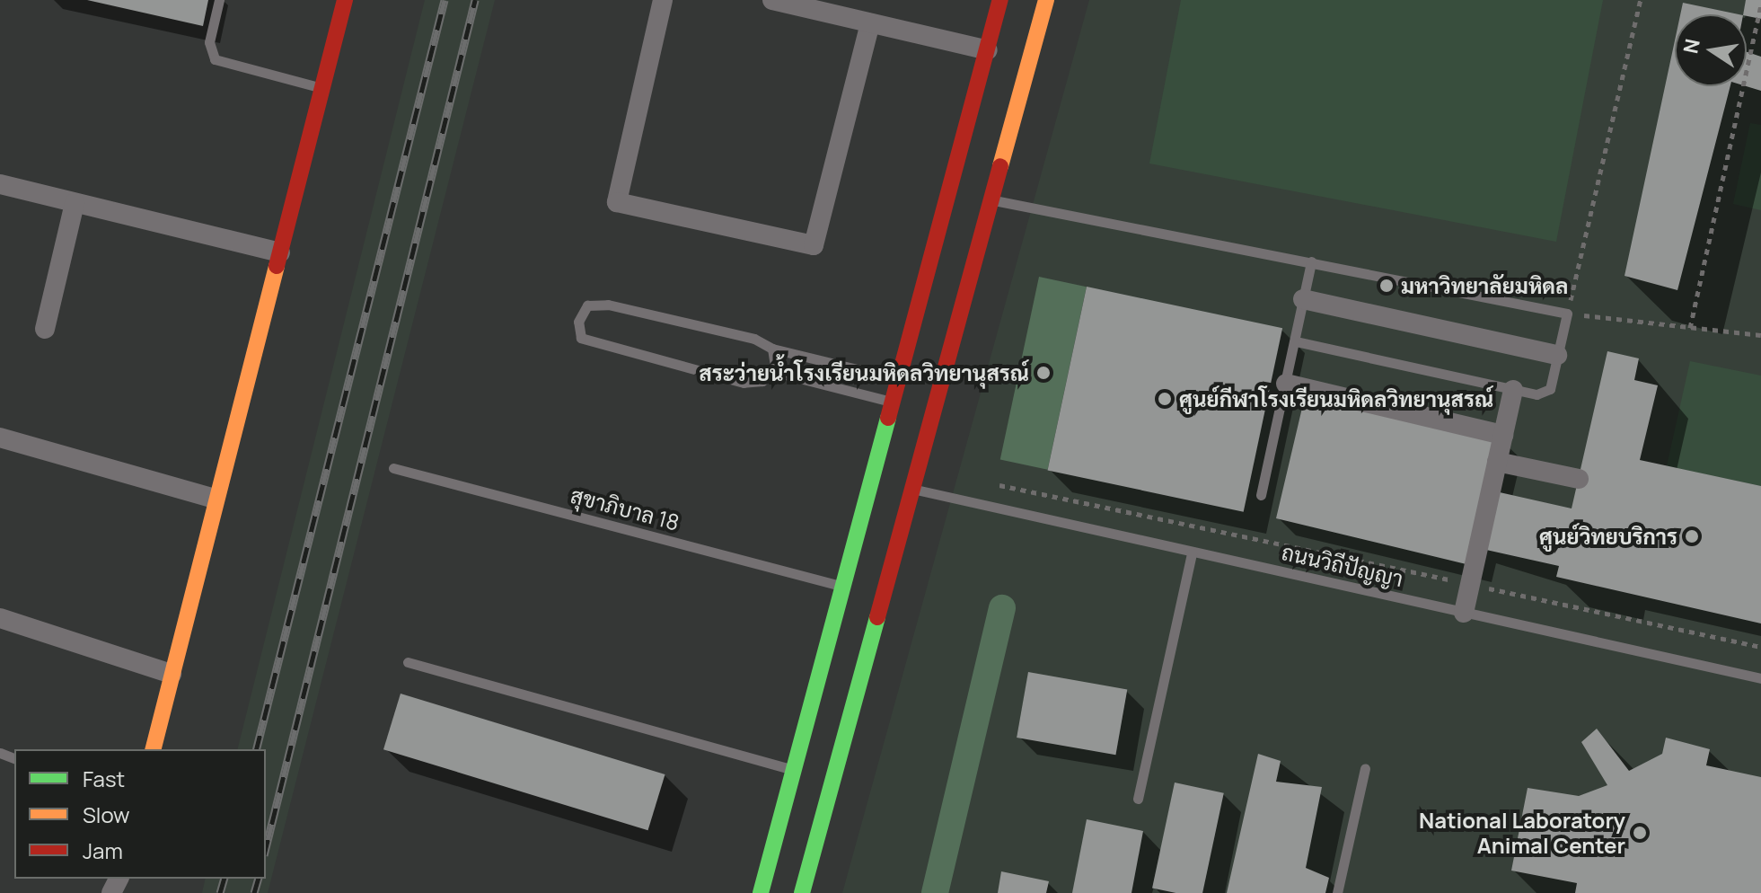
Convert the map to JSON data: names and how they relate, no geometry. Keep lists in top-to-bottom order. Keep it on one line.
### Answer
{"streets":{"lane":["สุขาภิบาล 18","ถนนวิถีปัญญา"]},"places":["มหาวิทยาลัยมหิดล","สระว่ายน้ำโรงเรียนมหิดลวิทยานุสรณ์","ศูนย์กีฬาโรงเรียนมหิดลวิทยานุสรณ์","ศูนย์วิทยบริการ","National Laboratory Animal Center"],"legend":["Fast","Slow","Jam"],"north":"left"}
